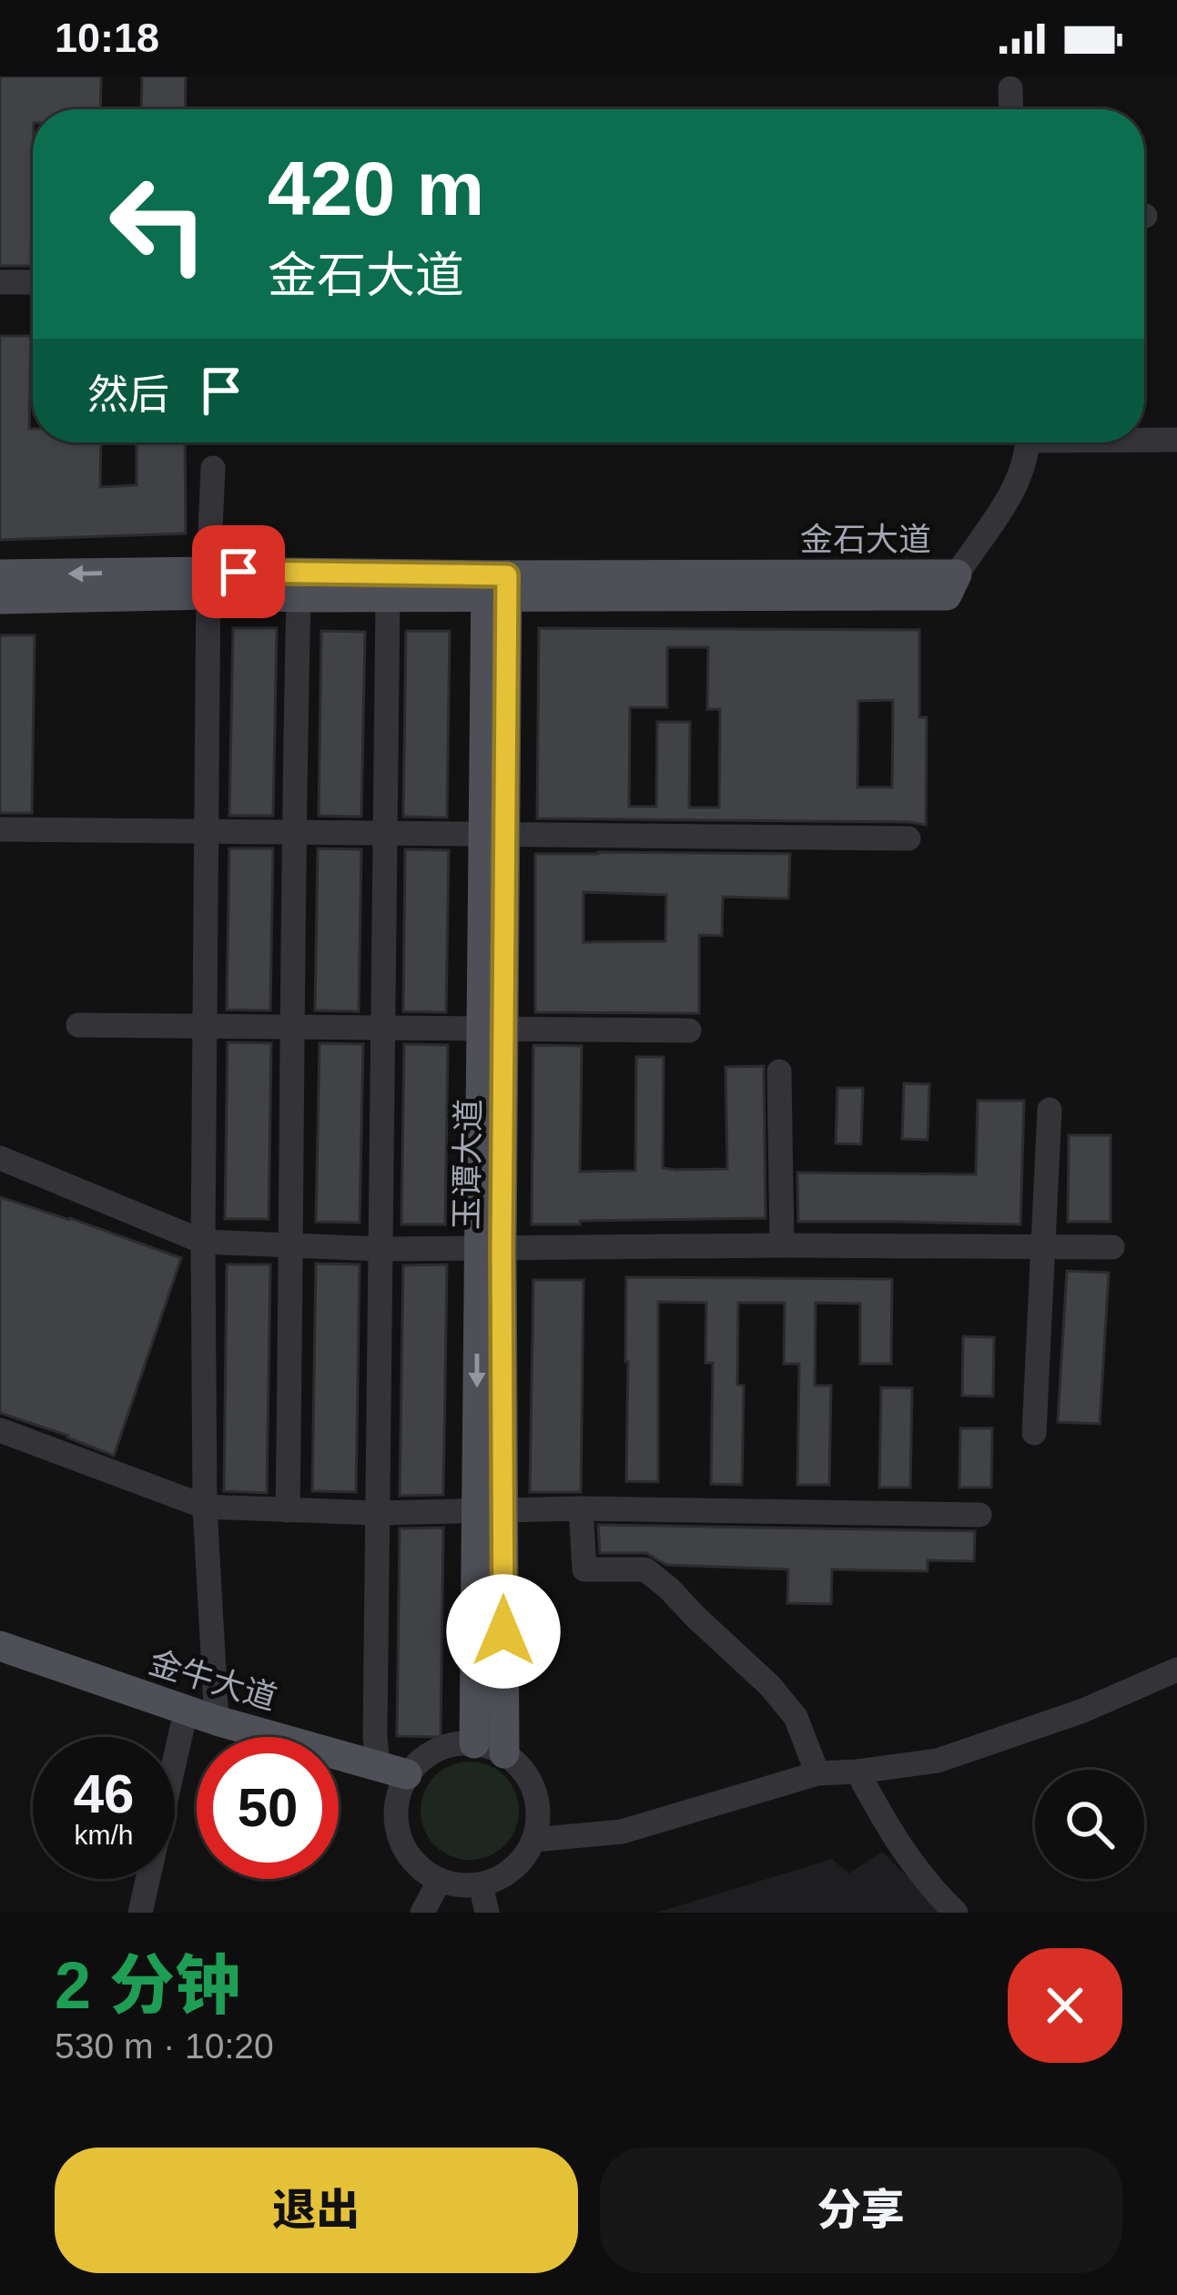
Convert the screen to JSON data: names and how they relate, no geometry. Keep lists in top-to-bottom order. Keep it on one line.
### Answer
{"streets":{"main road":["金石大道","玉谭大道","金牛大道"]},"crossings":[["金石大道","玉谭大道"],["玉谭大道","金牛大道"]],"page":{"status":"10:18","turn":["420 m","金石大道"],"then":"然后","speed":"46 km/h","limit":"50","heading":["2 分钟","530 m · 10:20"],"buttons":["退出","分享"]}}
